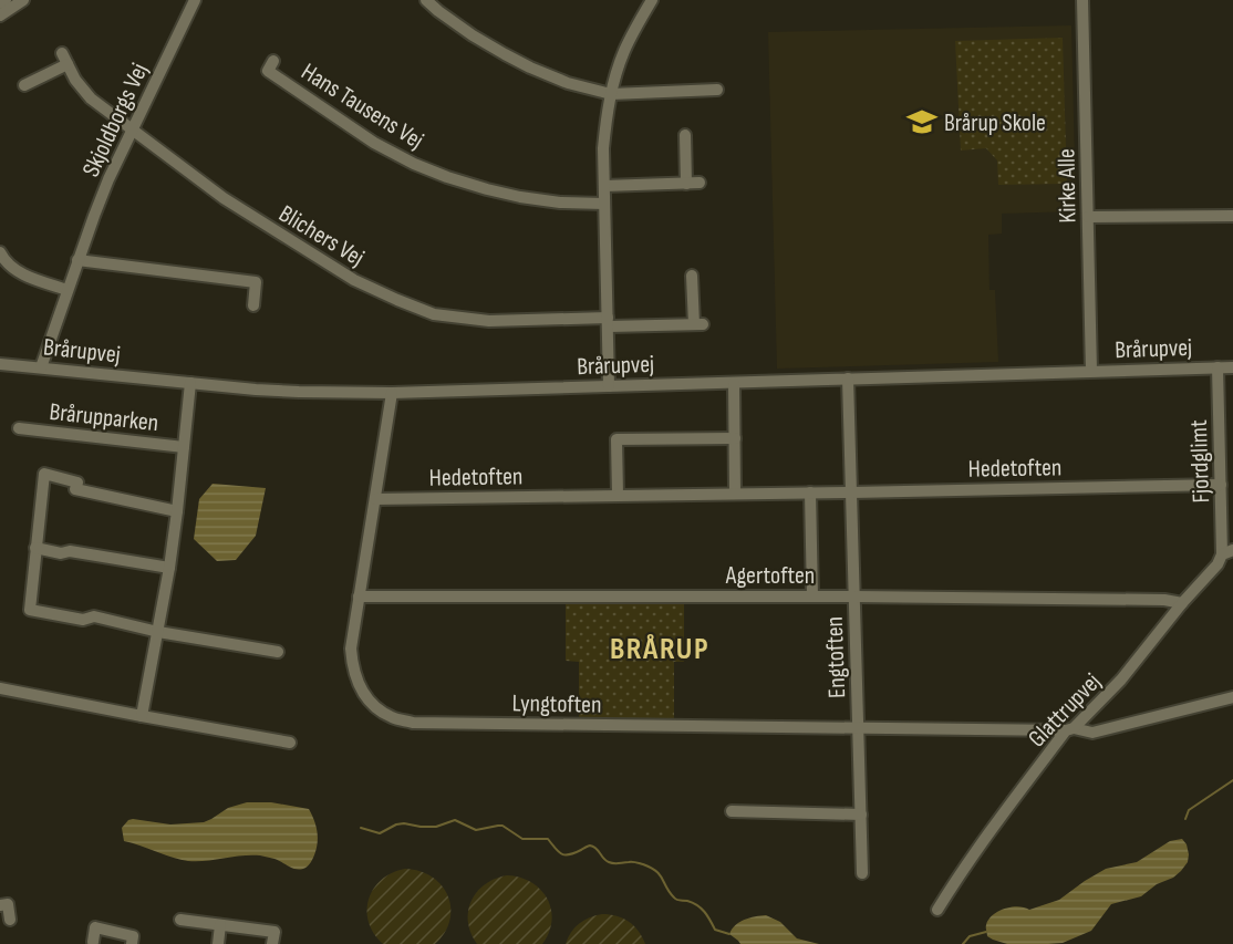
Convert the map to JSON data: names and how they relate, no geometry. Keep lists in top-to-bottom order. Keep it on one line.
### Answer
{"streets":{"street":["Hans Tausens Vej","Skjoldborgs Vej","Kirke Alle","Blichers Vej","Brårupvej","Brårupparken","Fjordglimt","Hedetoften","Agertoften","Engtoften","Lyngtoften","Glattrupvej"]},"crossings":[["Skjoldborgs Vej","Blichers Vej"],["Skjoldborgs Vej","Brårupvej"],["Kirke Alle","Brårupvej"],["Brårupvej","Brårupparken"],["Brårupvej","Fjordglimt"],["Brårupvej","Engtoften"],["Brårupvej","Lyngtoften"],["Fjordglimt","Hedetoften"],["Fjordglimt","Glattrupvej"],["Hedetoften","Engtoften"],["Hedetoften","Lyngtoften"],["Agertoften","Engtoften"],["Agertoften","Lyngtoften"],["Agertoften","Glattrupvej"],["Engtoften","Lyngtoften"],["Lyngtoften","Glattrupvej"]],"districts":["BRÅRUP"],"places":{"school or university":["Brårup Skole"]}}
